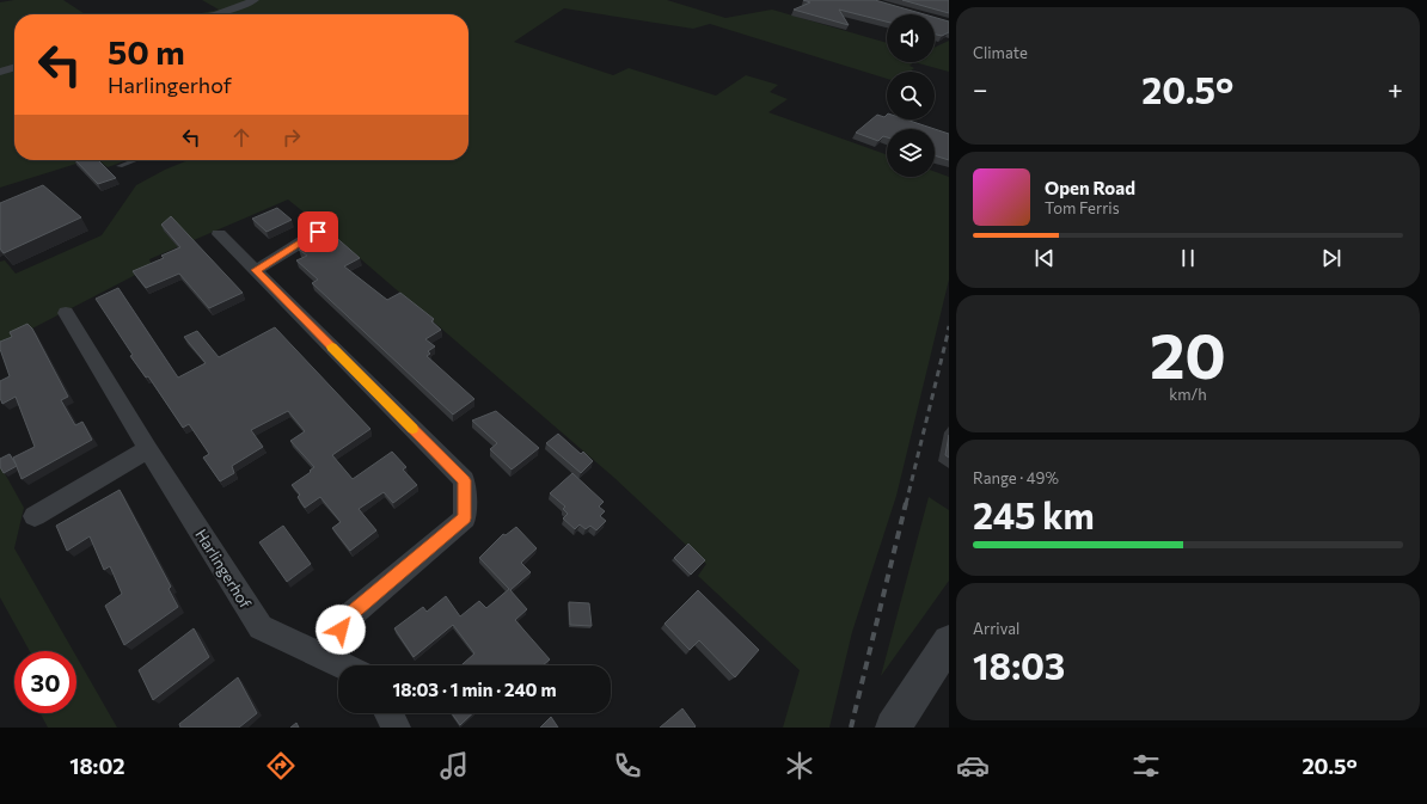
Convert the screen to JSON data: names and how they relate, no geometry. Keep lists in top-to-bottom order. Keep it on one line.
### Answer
{"streets":{"street":["Harlingerhof"]},"page":{"tile":["Climate",["20","km/h"],["Range · 49%","245 km"],["Arrival","18:03"]],"turn":["50 m","Harlingerhof"],"heat":["−","20.5°","+"],"song":["Open Road","Tom Ferris"],"limit":"30","trip":"18:03 · 1 min · 240 m","tabs":["18:02","20.5°"]}}
